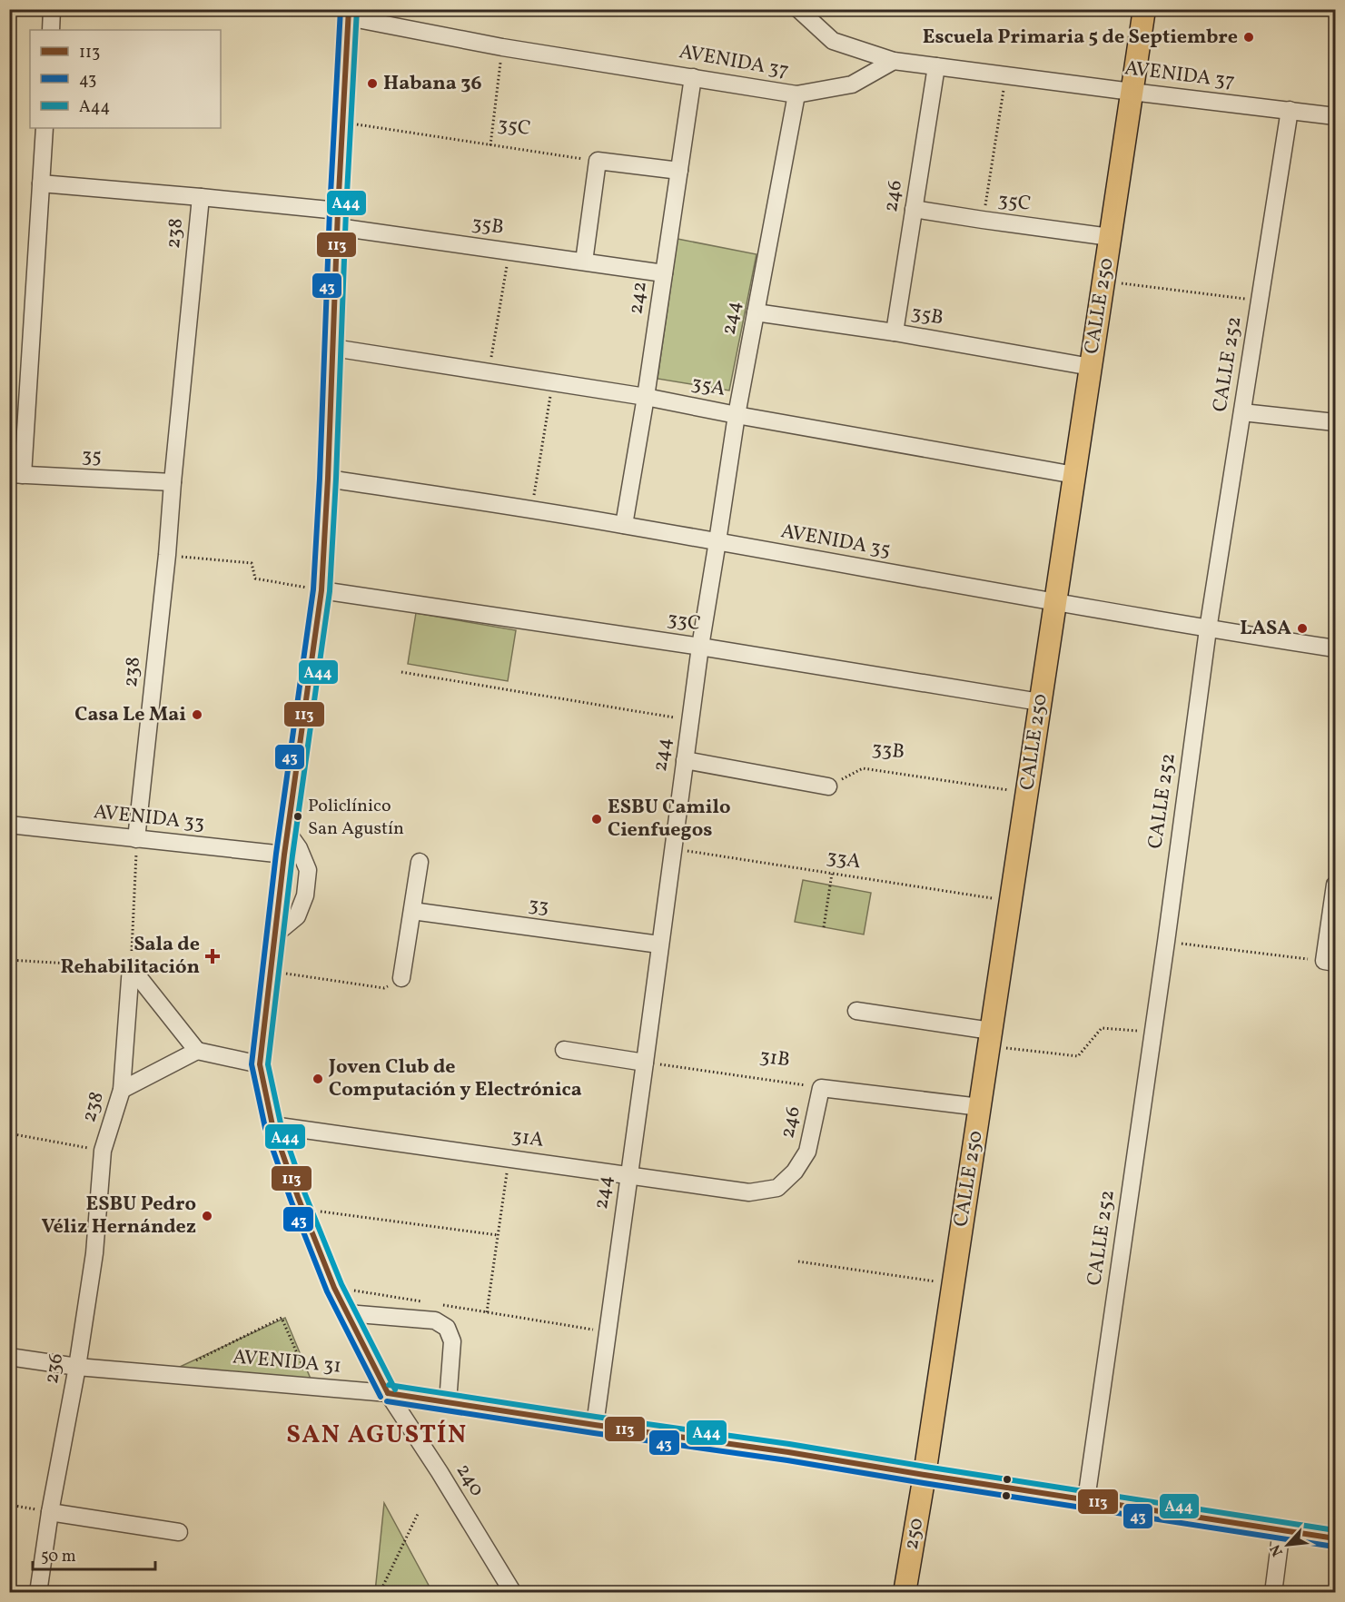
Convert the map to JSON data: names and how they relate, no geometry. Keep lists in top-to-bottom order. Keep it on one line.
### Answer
{"streets":{"main road":["CALLE 250","250"],"street":["AVENIDA 37","35C","246","35B","238","242","244","CALLE 252","35A","35","AVENIDA 35","33C","AVENIDA 33","33","31A","AVENIDA 31","236","240"],"path":["33B","33A","31B"]},"crossings":[["AVENIDA 37","246"],["AVENIDA 37","242"],["AVENIDA 37","CALLE 250"],["AVENIDA 37","244"],["AVENIDA 37","CALLE 252"],["AVENIDA 37","240"],["35C","246"],["35C","CALLE 250"],["35C","240"],["246","35B"],["246","31B"],["246","31A"],["35B","238"],["35B","242"],["35B","CALLE 250"],["35B","244"],["35B","240"],["238","35"],["238","AVENIDA 33"],["238","236"],["242","35A"],["242","AVENIDA 35"],["CALLE 250","35A"],["CALLE 250","AVENIDA 35"],["CALLE 250","33C"],["CALLE 250","33B"],["CALLE 250","33A"],["CALLE 250","AVENIDA 31"],["CALLE 250","250"],["244","35A"],["244","AVENIDA 35"],["244","33C"],["244","33A"],["244","33"],["244","31B"],["244","31A"],["244","AVENIDA 31"],["CALLE 252","AVENIDA 35"],["CALLE 252","AVENIDA 31"],["35A","240"],["AVENIDA 35","240"],["33C","240"],["AVENIDA 33","240"],["31A","240"],["AVENIDA 31","236"],["AVENIDA 31","240"],["AVENIDA 31","250"]],"districts":["SAN AGUSTÍN"],"places":{"other":["Escuela Primaria 5 de Septiembre","Habana 36","LASA","Casa Le Mai","Policlínico San Agustín","ESBU Camilo Cienfuegos","Joven Club de Computación y Electrónica","ESBU Pedro Véliz Hernández"],"health":["Sala de Rehabilitación"]},"lines":["transit line 113","transit line 43","transit line A44"],"legend":["113","43","A44"],"scale_bar":"50 m","north":"bottom left"}
